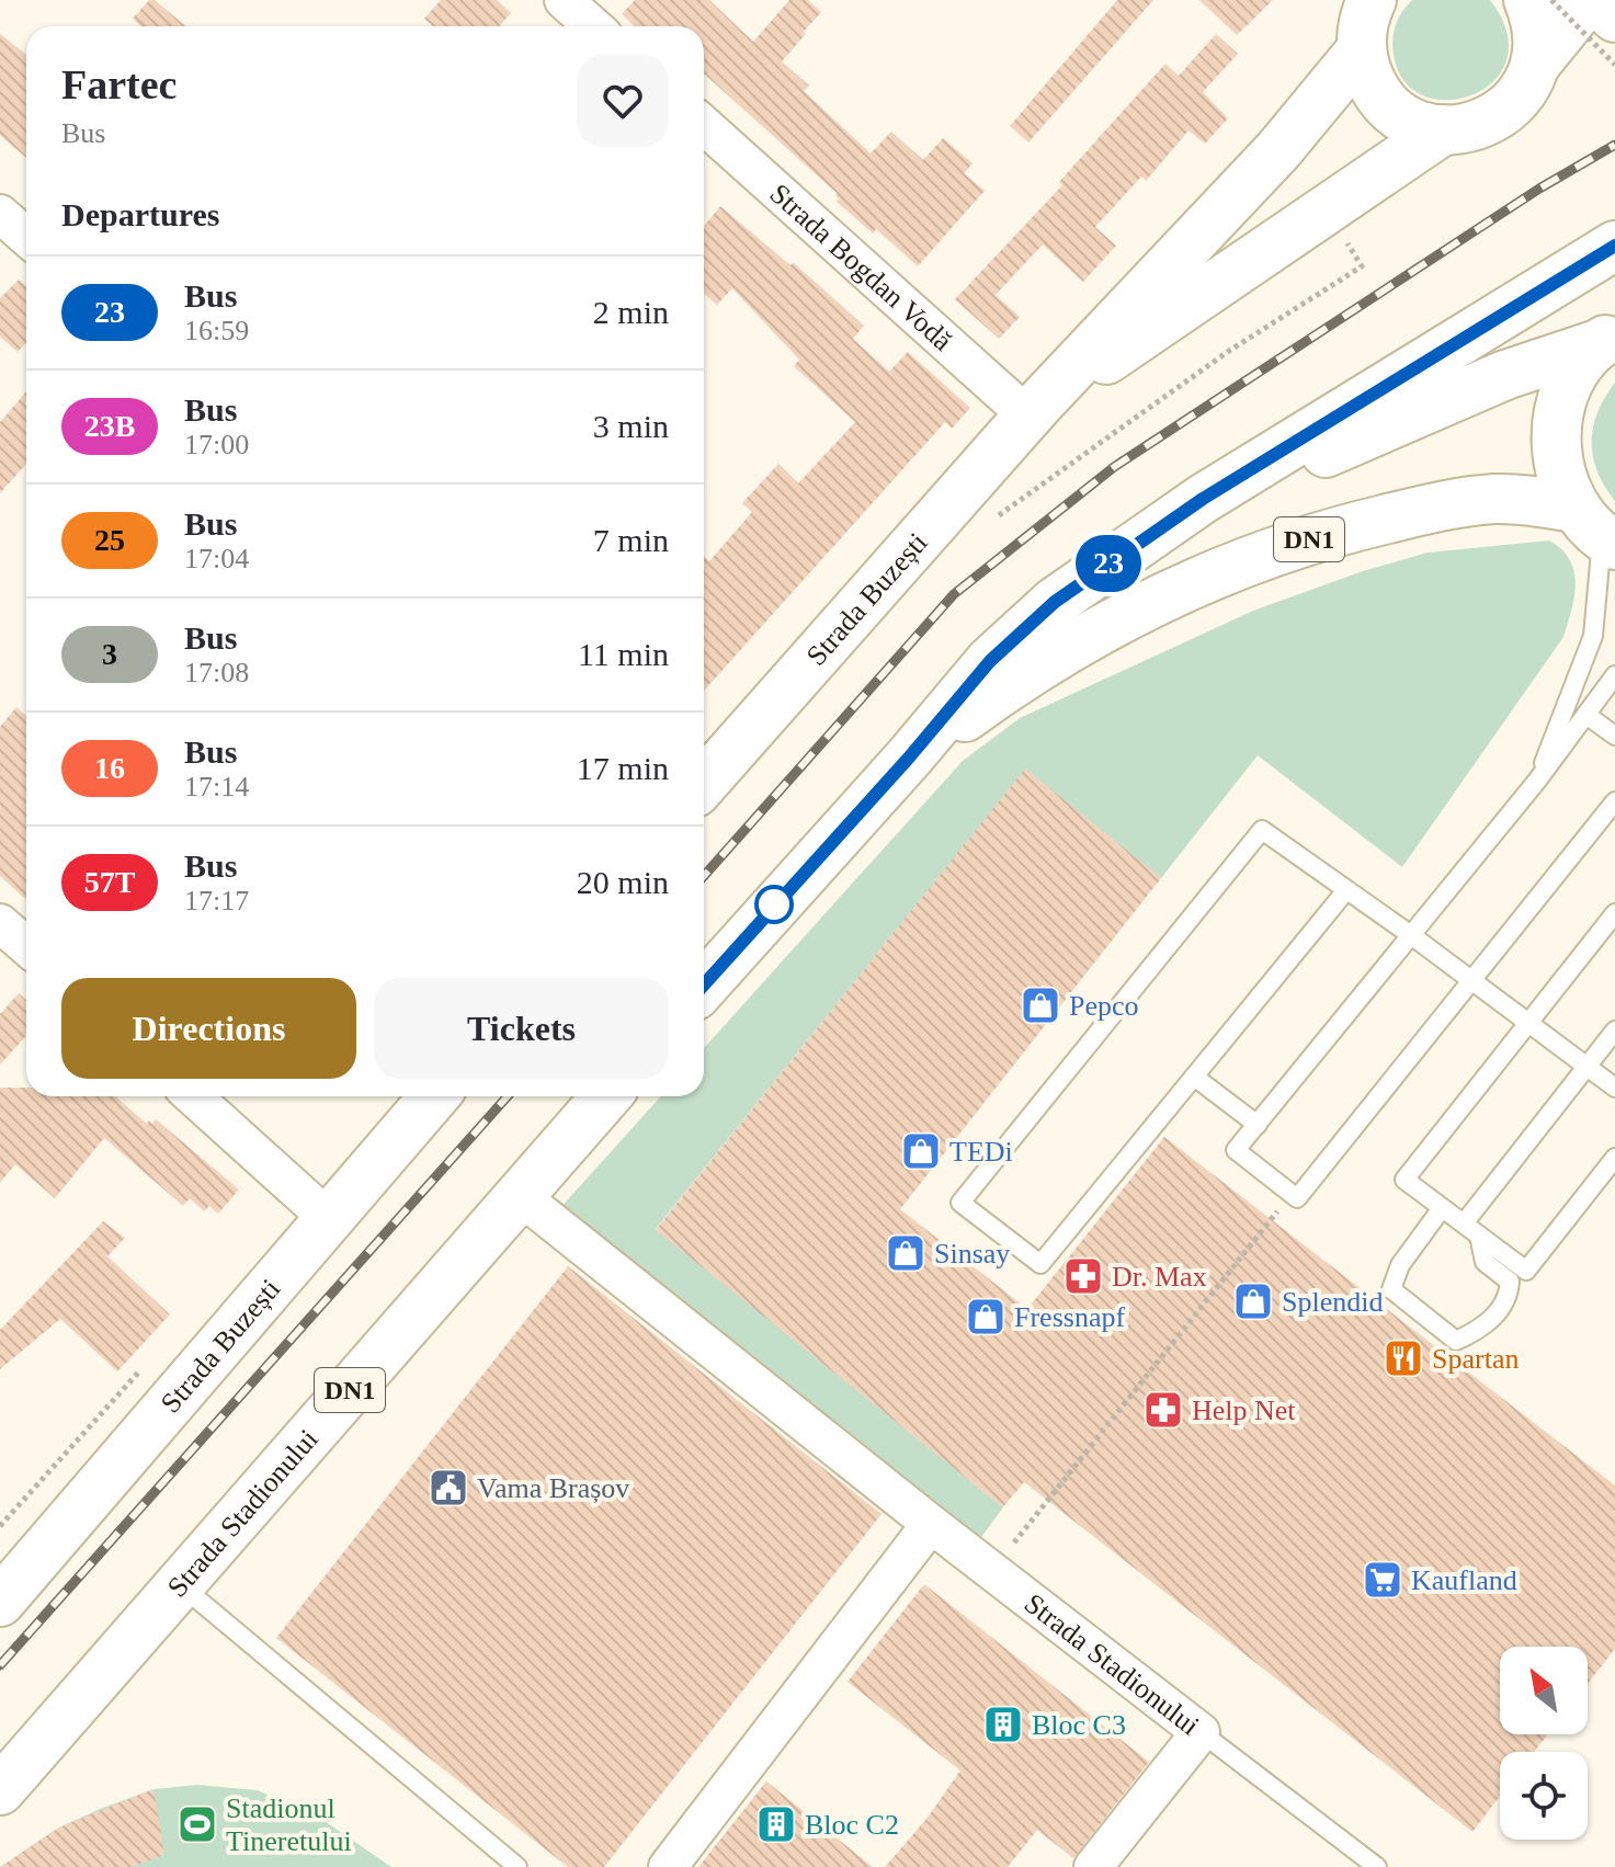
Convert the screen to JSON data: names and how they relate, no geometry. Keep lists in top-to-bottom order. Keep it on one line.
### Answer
{"streets":{"main road":["DN1","Strada Buzești","Strada Stadionului"],"street":["Strada Bogdan Vodă"]},"crossings":[["Strada Bogdan Vodă","Strada Buzești"]],"places":{"shop":["Pepco","TEDi","Sinsay","Splendid","Fressnapf"],"pharmacy":["Dr. Max","Help Net"],"restaurant":["Spartan"],"public building":["Vama Brașov"],"supermarket":["Kaufland"],"building":["Bloc C3","Bloc C2"],"sports":["Stadionul Tineretului"]},"lines":["bus line 23"],"north":"top left","page":{"on_map":"23","heading":[["Fartec","Bus"],"Departures"],"list":[{"mark":"23","name":"Bus","note":"16:59","value":"2 min"},{"mark":"23B","name":"Bus","note":"17:00","value":"3 min"},{"mark":"25","name":"Bus","note":"17:04","value":"7 min"},{"mark":"3","name":"Bus","note":"17:08","value":"11 min"},{"mark":"16","name":"Bus","note":"17:14","value":"17 min"},{"mark":"57T","name":"Bus","note":"17:17","value":"20 min"}],"buttons":["Directions","Tickets"]}}
